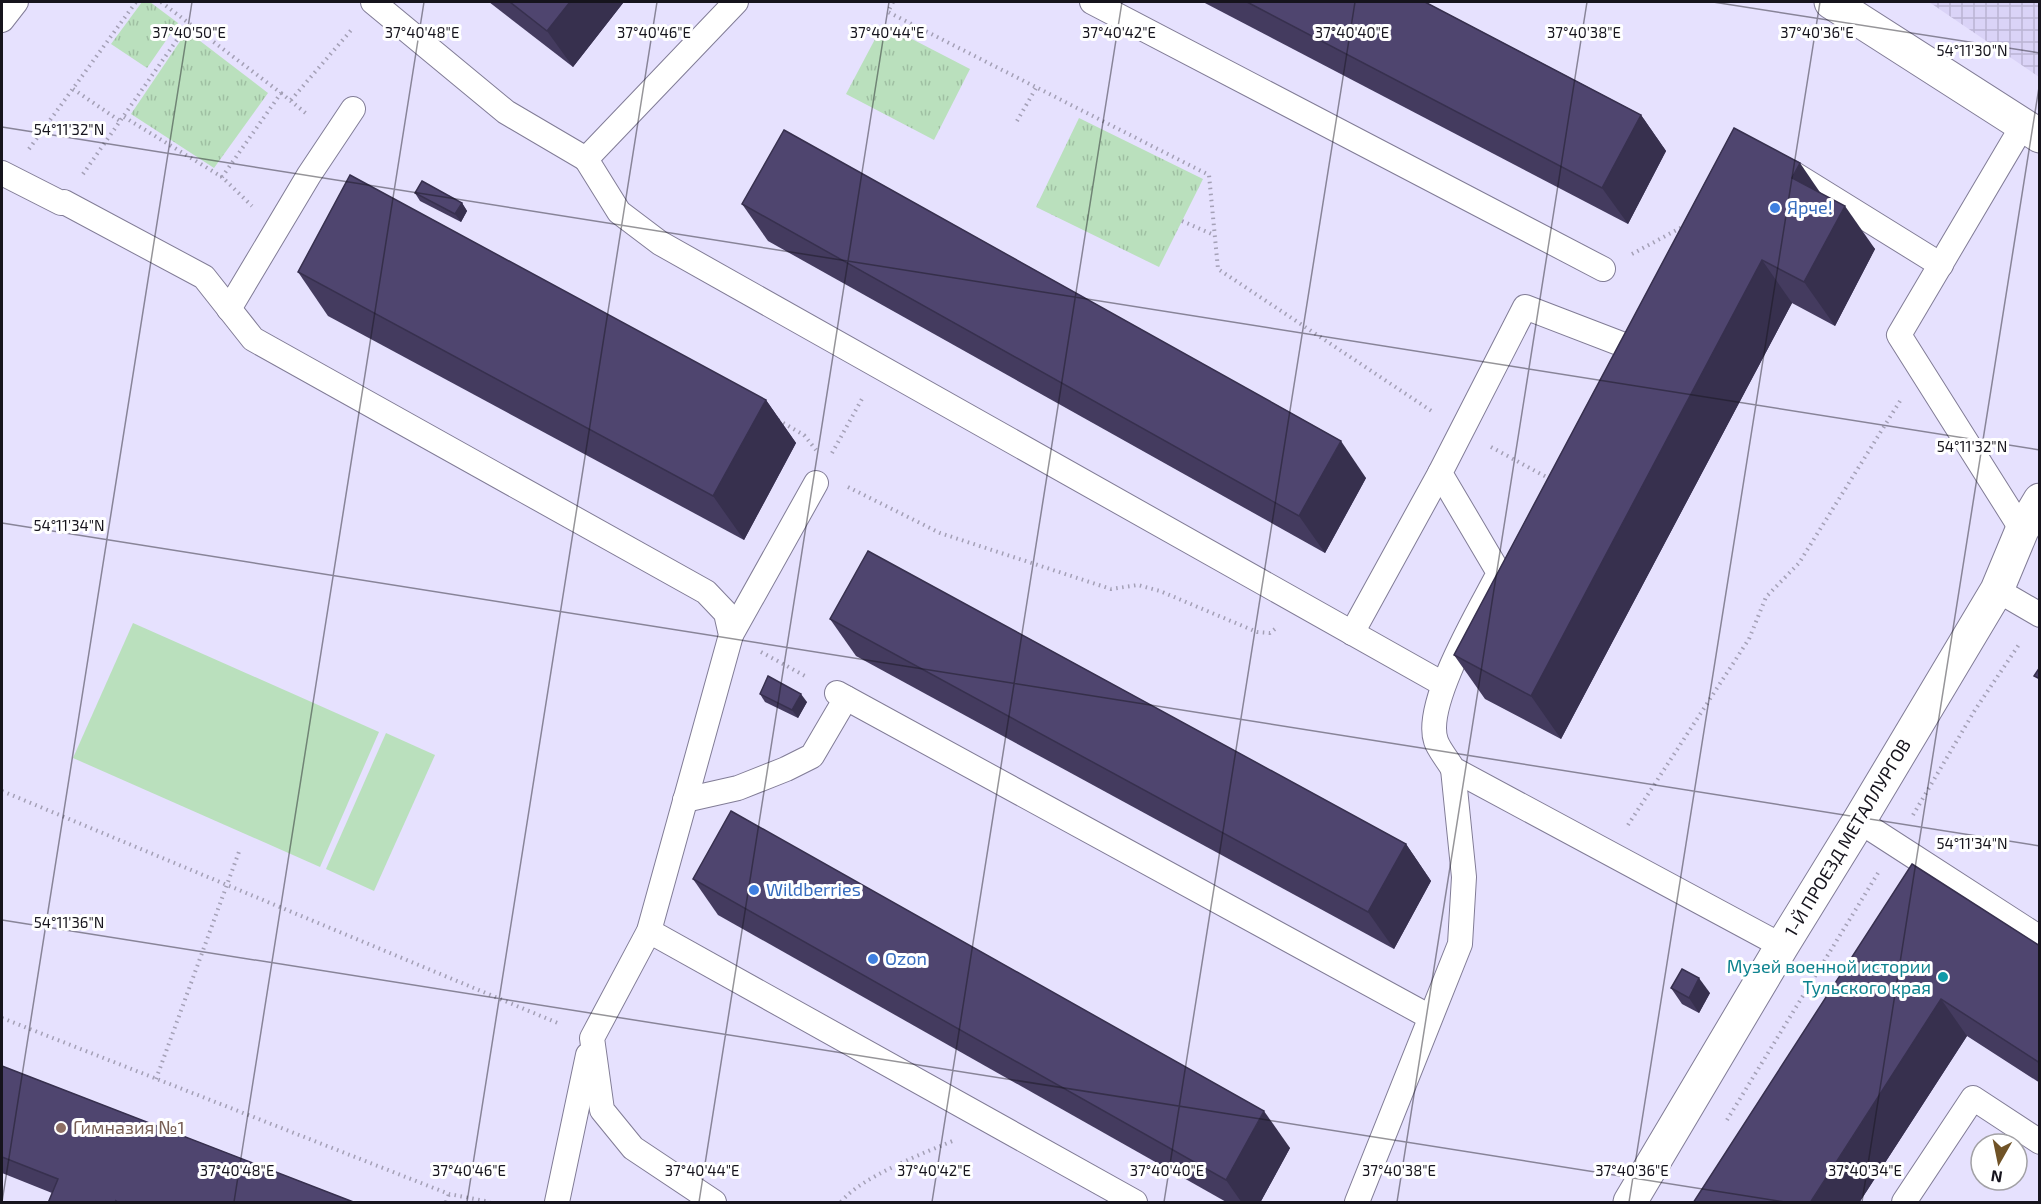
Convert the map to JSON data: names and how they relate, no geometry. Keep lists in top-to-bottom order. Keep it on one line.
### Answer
{"streets":{"street":["1-Й ПРОЕЗД МЕТАЛЛУРГОВ"]},"places":["Ярче!","Wildberries","Ozon","Музей военной истории Тульского края","Гимназия №1"],"north":"bottom","coordinates":["37°40'50\"E","37°40'48\"E","37°40'46\"E","37°40'44\"E","37°40'42\"E","37°40'40\"E","37°40'38\"E","37°40'36\"E","54°11'30\"N","54°11'32\"N","54°11'34\"N","54°11'36\"N","37°40'34\"E"]}
